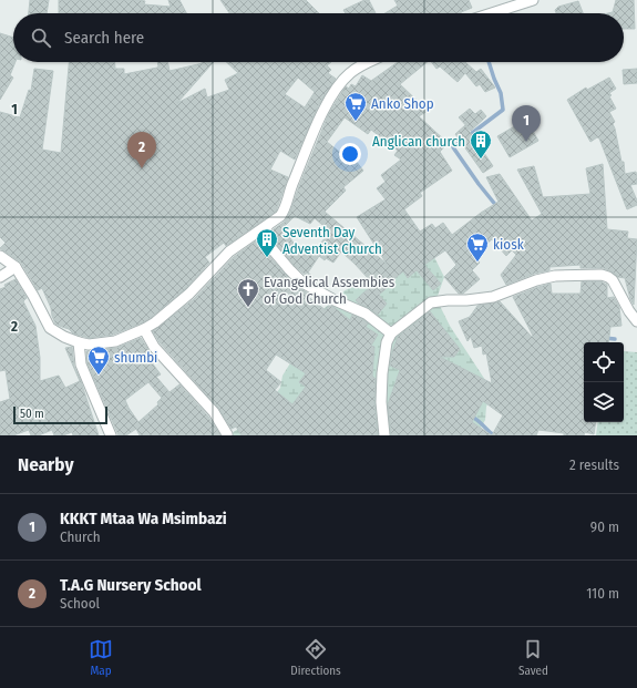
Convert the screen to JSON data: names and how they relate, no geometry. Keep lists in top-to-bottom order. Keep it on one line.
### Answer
{"places":{"supermarket":["Anko Shop","kiosk","shumbi"],"building":["Anglican church","Seventh Day Adventist Church"],"church":["Evangelical Assembies of God Church"]},"scale_bar":"50 m","page":{"search":"Search here","pins":["1","2"],"scale":"50 m","heading":["Nearby","2 results"],"list":[{"mark":"1","name":"KKKT Mtaa Wa Msimbazi","note":"Church","value":"90 m"},{"mark":"2","name":"T.A.G Nursery School","note":"School","value":"110 m"}],"nav":["Map","Directions","Saved"]},"grid":{"rows":["1","2"]}}
